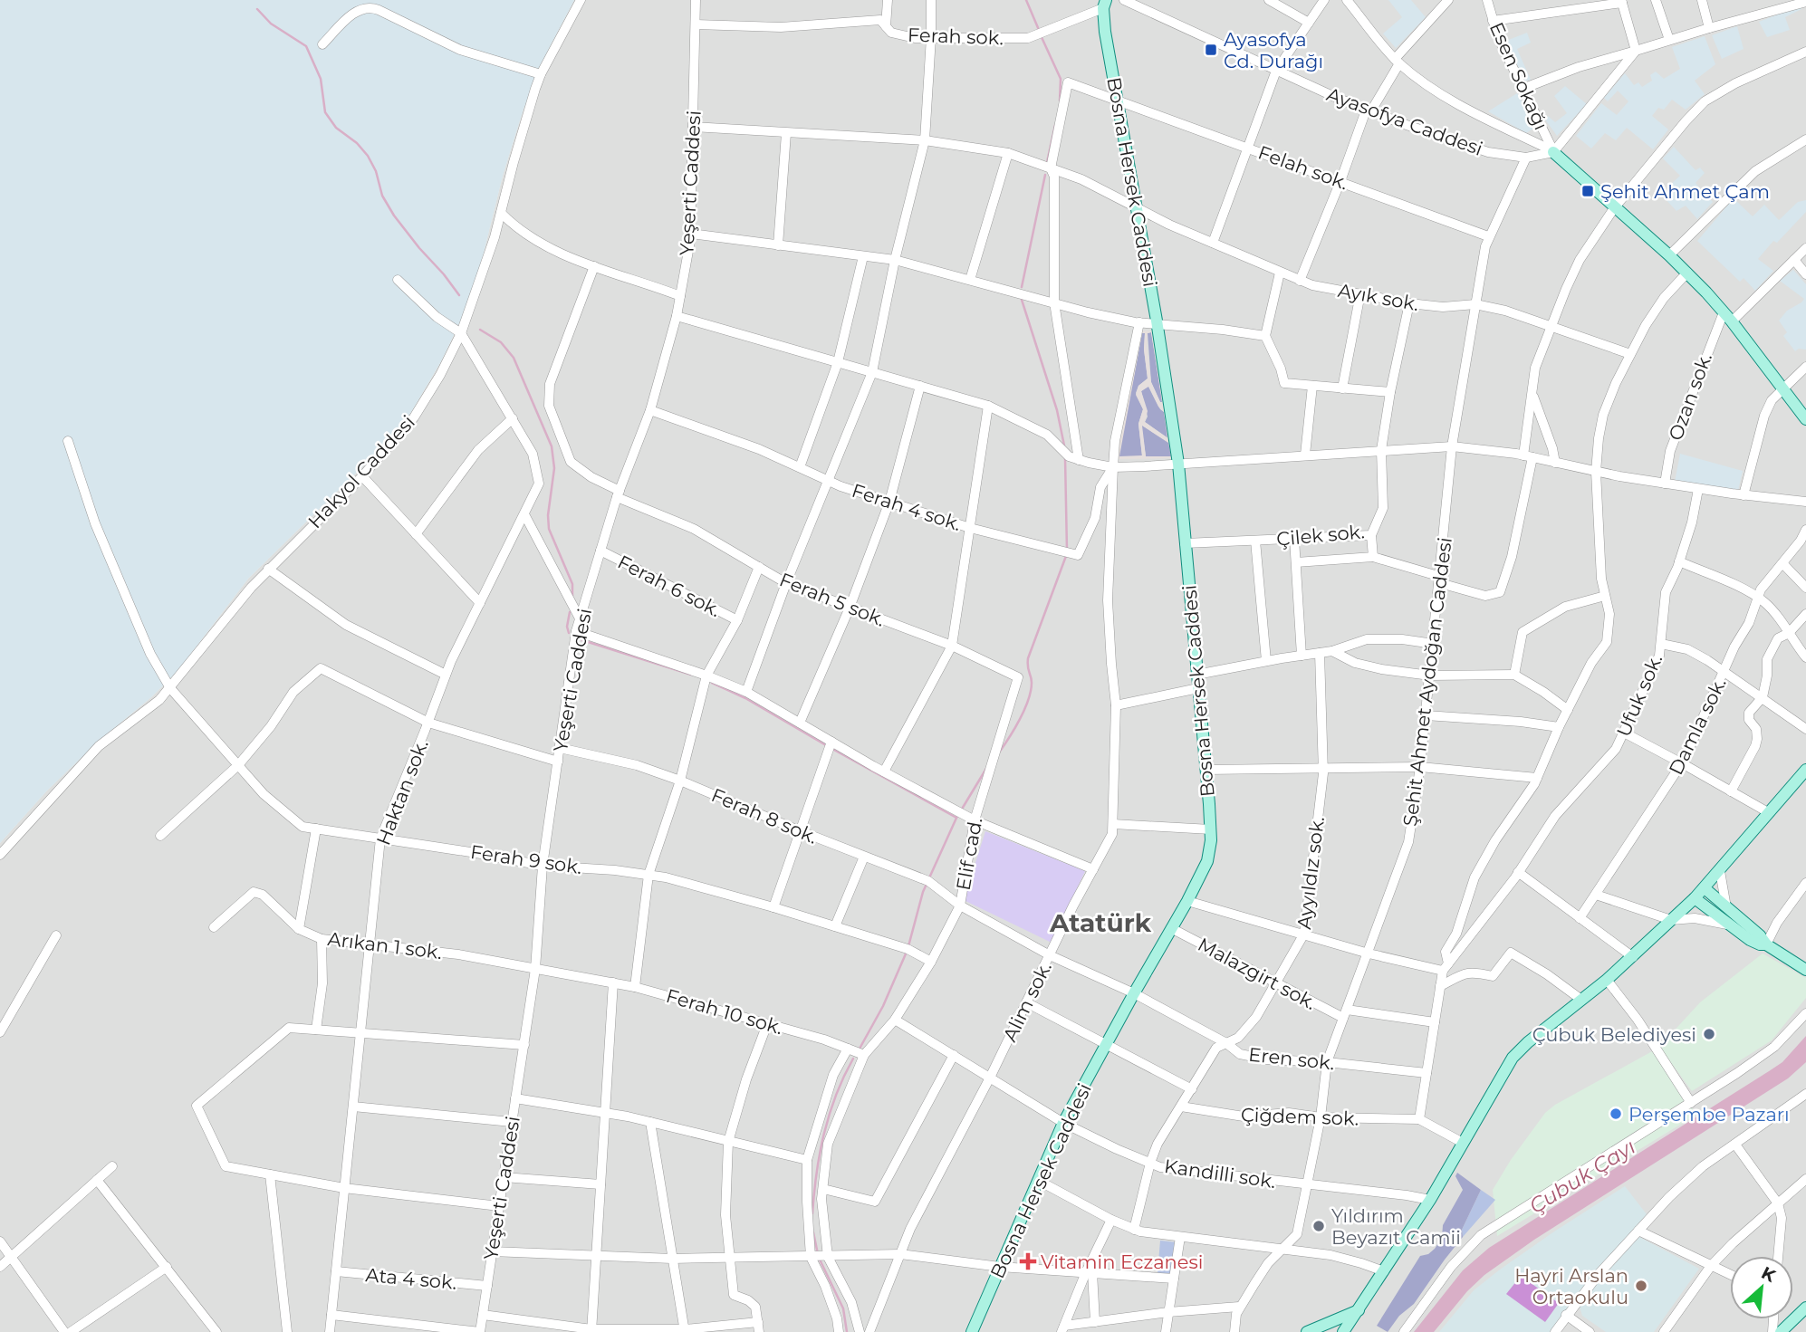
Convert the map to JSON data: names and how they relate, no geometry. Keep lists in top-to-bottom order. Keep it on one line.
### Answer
{"streets":{"main road":["Bosna Hersek Caddesi"],"street":["Ferah sok.","Esen Sokağı","Ayasofya Caddesi","Felah sok.","Yeşerti Caddesi","Ayık sok.","Ozan sok.","Hakyol Caddesi","Ferah 4 sok.","Çilek sok.","Ferah 6 sok.","Ferah 5 sok.","Şehit Ahmet Aydoğan Caddesi","Ufuk sok.","Damla sok.","Haktan sok.","Ferah 8 sok.","Elif cad.","Ferah 9 sok.","Ayyıldız sok.","Arıkan 1 sok.","Malazgirt sok.","Alim sok.","Ferah 10 sok.","Eren sok.","Çiğdem sok.","Kandilli sok.","Ata 4 sok."]},"crossings":[["Ferah sok.","Bosna Hersek Caddesi"],["Ferah sok.","Yeşerti Caddesi"],["Esen Sokağı","Ayasofya Caddesi"],["Ayasofya Caddesi","Şehit Ahmet Aydoğan Caddesi"],["Felah sok.","Bosna Hersek Caddesi"],["Felah sok.","Ayık sok."],["Felah sok.","Şehit Ahmet Aydoğan Caddesi"],["Bosna Hersek Caddesi","Ayık sok."],["Bosna Hersek Caddesi","Çilek sok."],["Bosna Hersek Caddesi","Malazgirt sok."],["Bosna Hersek Caddesi","Eren sok."],["Bosna Hersek Caddesi","Kandilli sok."],["Yeşerti Caddesi","Ayık sok."],["Yeşerti Caddesi","Ferah 4 sok."],["Yeşerti Caddesi","Ferah 6 sok."],["Yeşerti Caddesi","Ferah 5 sok."],["Yeşerti Caddesi","Ferah 8 sok."],["Yeşerti Caddesi","Ferah 9 sok."],["Yeşerti Caddesi","Arıkan 1 sok."],["Yeşerti Caddesi","Ferah 10 sok."],["Yeşerti Caddesi","Ata 4 sok."],["Ayık sok.","Çilek sok."],["Ayık sok.","Şehit Ahmet Aydoğan Caddesi"],["Hakyol Caddesi","Haktan sok."],["Hakyol Caddesi","Ferah 9 sok."],["Ferah 4 sok.","Alim sok."],["Ferah 5 sok.","Elif cad."],["Şehit Ahmet Aydoğan Caddesi","Malazgirt sok."],["Şehit Ahmet Aydoğan Caddesi","Eren sok."],["Şehit Ahmet Aydoğan Caddesi","Çiğdem sok."],["Şehit Ahmet Aydoğan Caddesi","Kandilli sok."],["Ufuk sok.","Malazgirt sok."],["Ufuk sok.","Eren sok."],["Ufuk sok.","Çiğdem sok."],["Haktan sok.","Ferah 9 sok."],["Haktan sok.","Arıkan 1 sok."],["Haktan sok.","Ata 4 sok."],["Ferah 8 sok.","Elif cad."],["Ferah 8 sok.","Alim sok."],["Ferah 8 sok.","Eren sok."],["Elif cad.","Ferah 9 sok."],["Elif cad.","Kandilli sok."],["Ayyıldız sok.","Malazgirt sok."],["Ayyıldız sok.","Eren sok."],["Ayyıldız sok.","Çiğdem sok."],["Ayyıldız sok.","Kandilli sok."],["Arıkan 1 sok.","Ferah 10 sok."],["Alim sok.","Eren sok."],["Alim sok.","Kandilli sok."]],"districts":["Atatürk"],"water":["Çubuk Çayı"],"places":{"transit":["Ayasofya Cd. Durağı","Şehit Ahmet Çam"],"other":["Çubuk Belediyesi","Perşembe Pazarı","Yıldırım Beyazıt Camii","Hayri Arslan Ortaokulu"],"health":["Vitamin Eczanesi"]},"north":"top right"}
